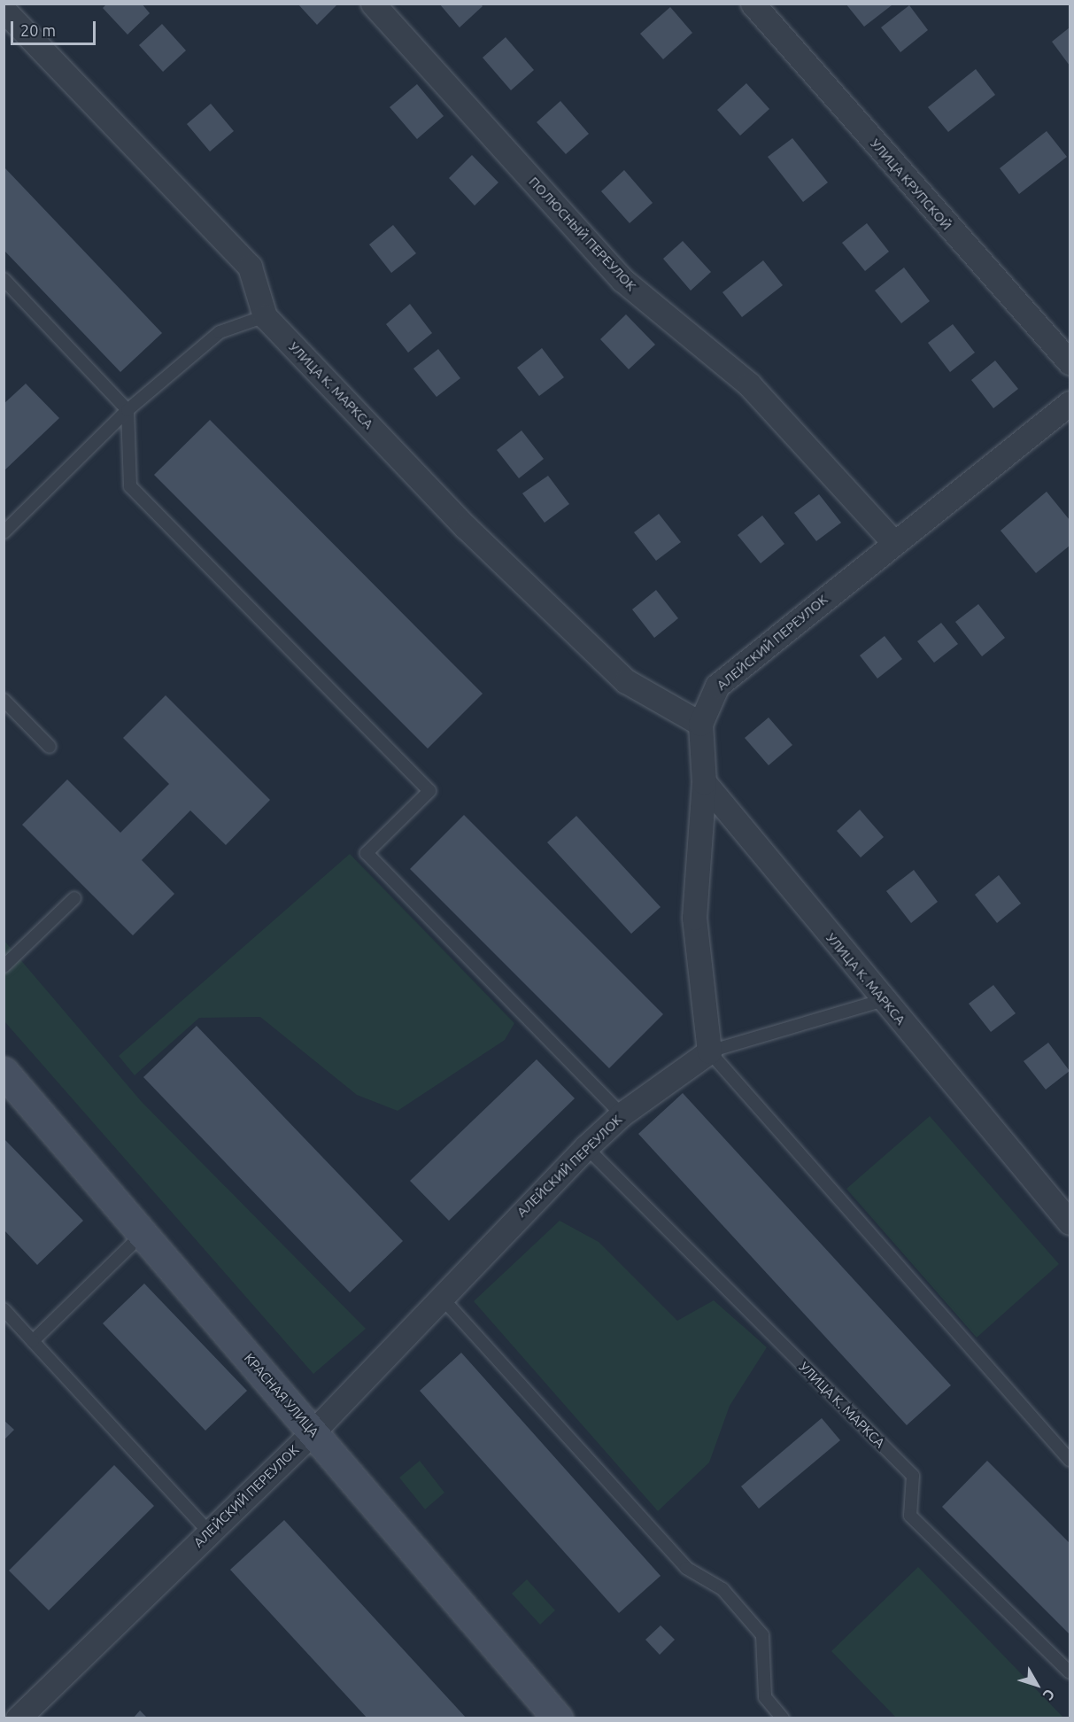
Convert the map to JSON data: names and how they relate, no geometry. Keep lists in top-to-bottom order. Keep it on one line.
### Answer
{"streets":{"street":["УЛИЦА КРУПСКОЙ","ПОЛЮСНЫЙ ПЕРЕУЛОК","УЛИЦА К. МАРКСА","АЛЕЙСКИЙ ПЕРЕУЛОК","КРАСНАЯ УЛИЦА"]},"crossings":[["ПОЛЮСНЫЙ ПЕРЕУЛОК","АЛЕЙСКИЙ ПЕРЕУЛОК"],["УЛИЦА К. МАРКСА","АЛЕЙСКИЙ ПЕРЕУЛОК"],["АЛЕЙСКИЙ ПЕРЕУЛОК","КРАСНАЯ УЛИЦА"]],"scale_bar":"20 m","north":"bottom right"}
